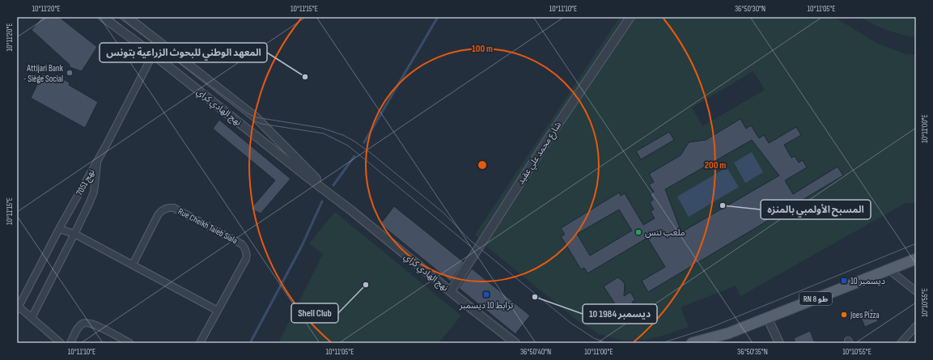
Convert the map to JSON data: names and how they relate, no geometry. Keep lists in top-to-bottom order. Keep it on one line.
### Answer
{"streets":{"main road":["RN 8 طو"],"street":["نهج الهادي كراي","شارع محمد علي عقيد","نهج 7051","Rue Cheikh Taieb Siala"]},"crossings":[["نهج الهادي كراي","شارع محمد علي عقيد"],["نهج الهادي كراي","نهج 7051"]],"places":{"other":["Attijari Bank - Siège Social","المعهد الوطني للبحوث الزراعية بتونس","المسبح الأولمبي بالمنزه","ملعب تنس","Shell Club","10 ديسمبر 1984","Joes Pizza"],"transit":["10 ديسمبر","ترابط 10 ديسمبر"]},"coordinates":["10°11'20\"E","10°11'15\"E","10°11'10\"E","36°50'30\"N","10°11'05\"E","10°11'00\"E","10°10'55\"E","36°50'40\"N","36°50'35\"N"],"rings":["100 m","200 m"]}
